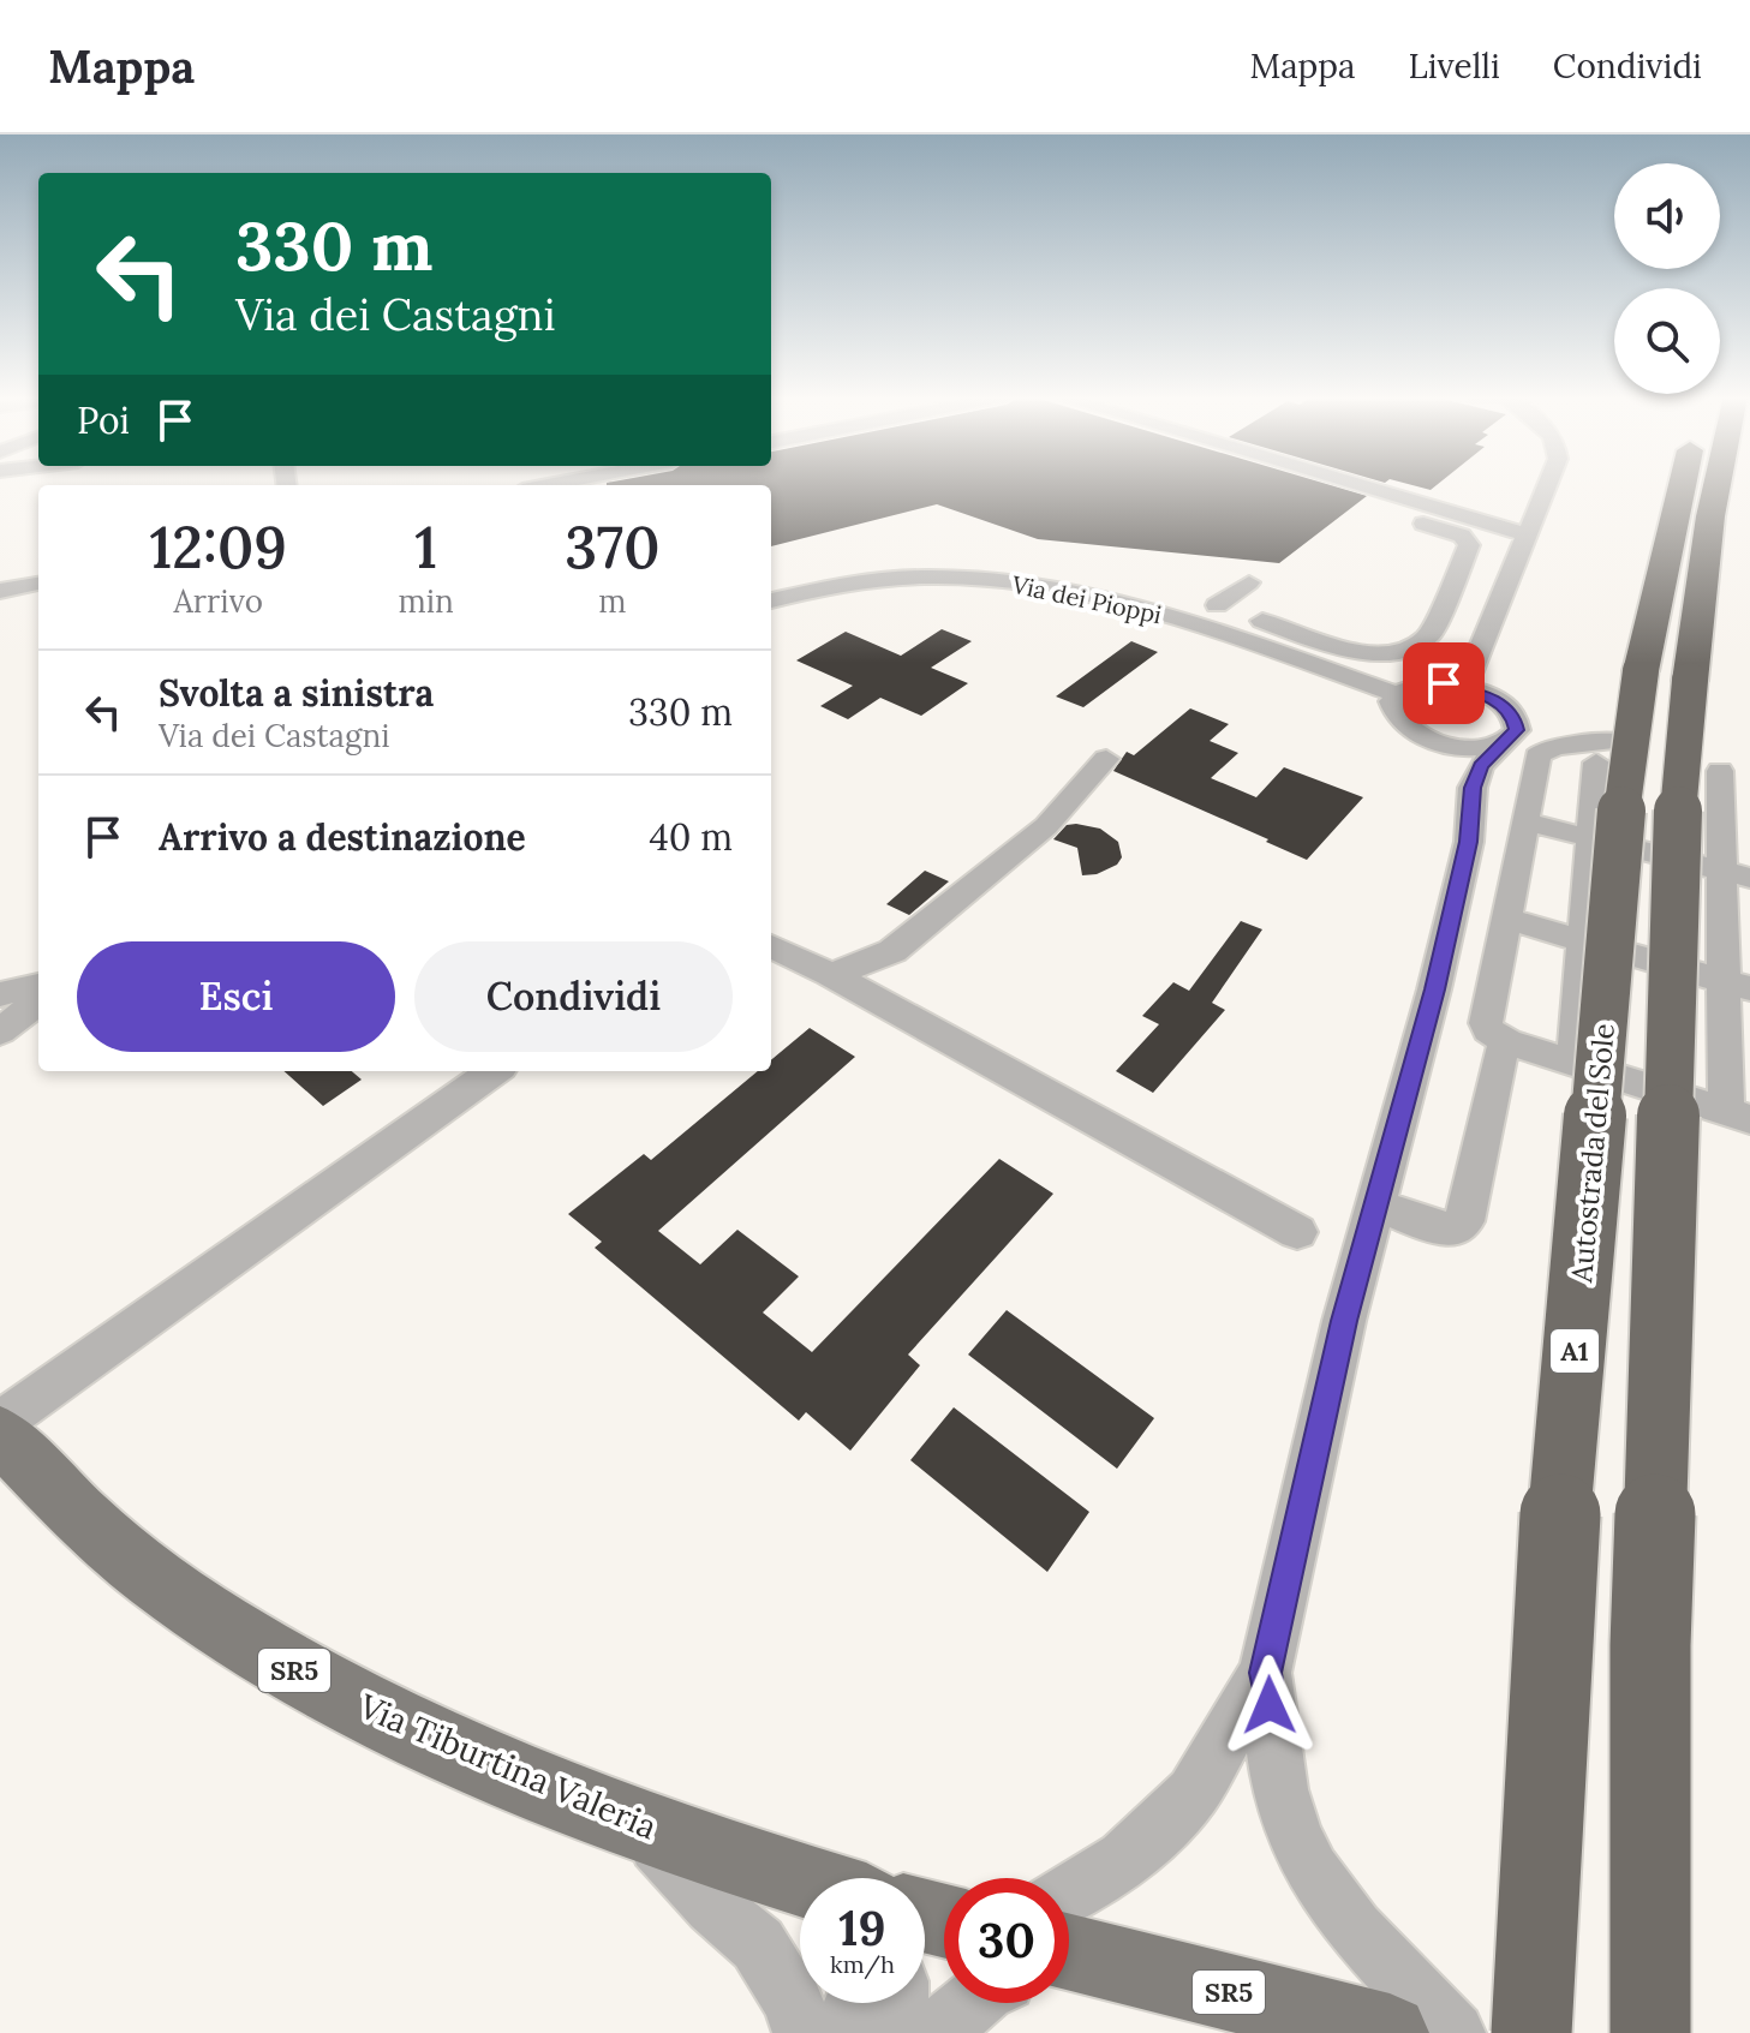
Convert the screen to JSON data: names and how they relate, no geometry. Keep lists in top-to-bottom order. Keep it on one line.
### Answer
{"streets":{"highway":["Autostrada del Sole","A1"],"main road":["SR5","Via Tiburtina Valeria"],"street":["Via dei Pioppi"]},"page":{"header":"Mappa","nav":["Mappa","Livelli","Condividi"],"turn":["330 m","Via dei Castagni"],"then":"Poi","eta":["12:09","Arrivo","1","min","370","m"],"list":[{"name":"Svolta a sinistra","note":"Via dei Castagni","value":"330 m"},{"name":"Arrivo a destinazione","value":"40 m"}],"buttons":["Esci","Condividi"],"speed":"19 km/h","limit":"30"}}
